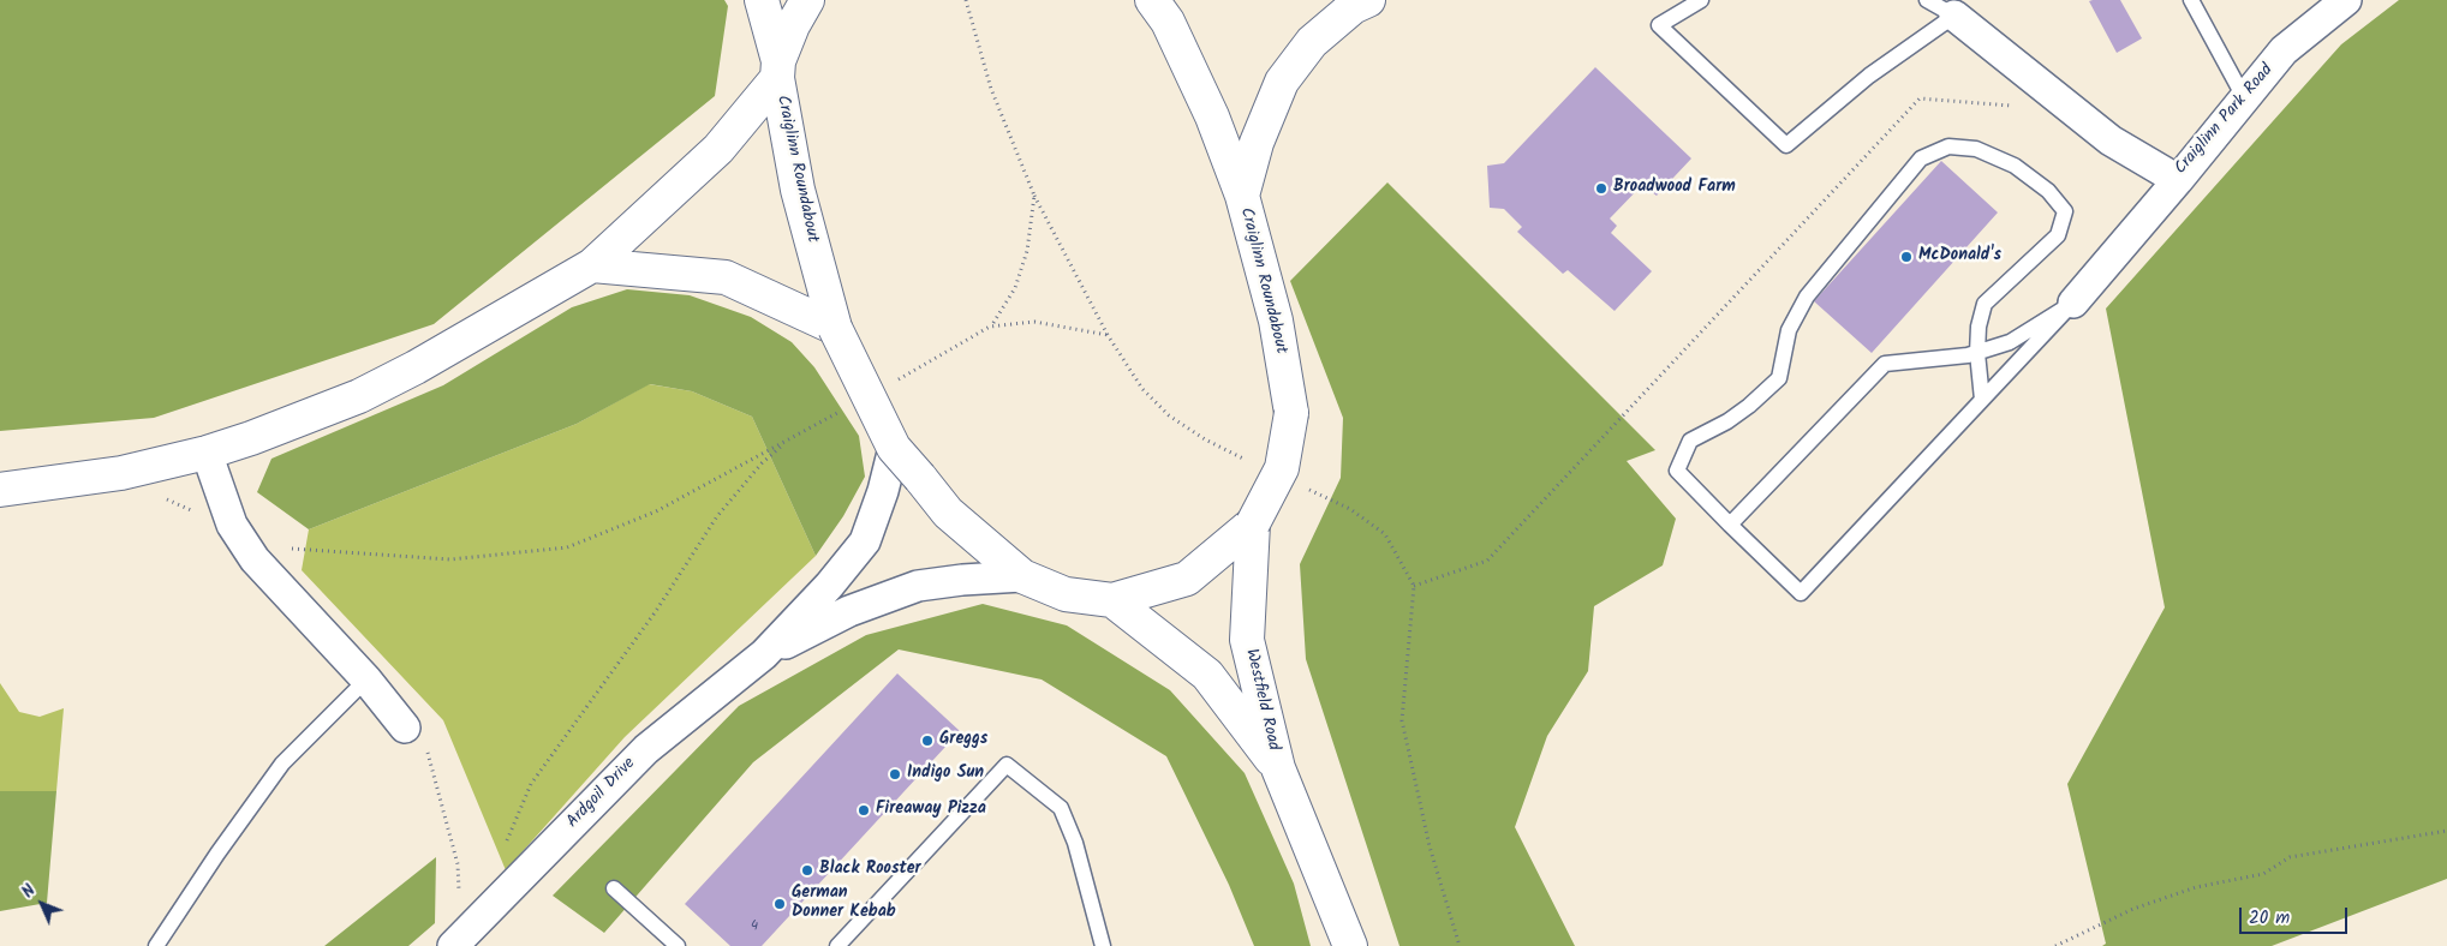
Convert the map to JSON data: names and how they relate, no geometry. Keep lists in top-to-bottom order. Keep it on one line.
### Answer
{"streets":{"main road":["Craiglinn Roundabout","Westfield Road"],"street":["Craiglinn Park Road","Ardgoil Drive"]},"crossings":[["Craiglinn Roundabout","Westfield Road"],["Craiglinn Roundabout","Ardgoil Drive"]],"places":["Broadwood Farm","McDonald's","Greggs","Indigo Sun","Fireaway Pizza","Black Rooster","German Donner Kebab"],"house_numbers":["4"],"scale_bar":"20 m","north":"top left"}
